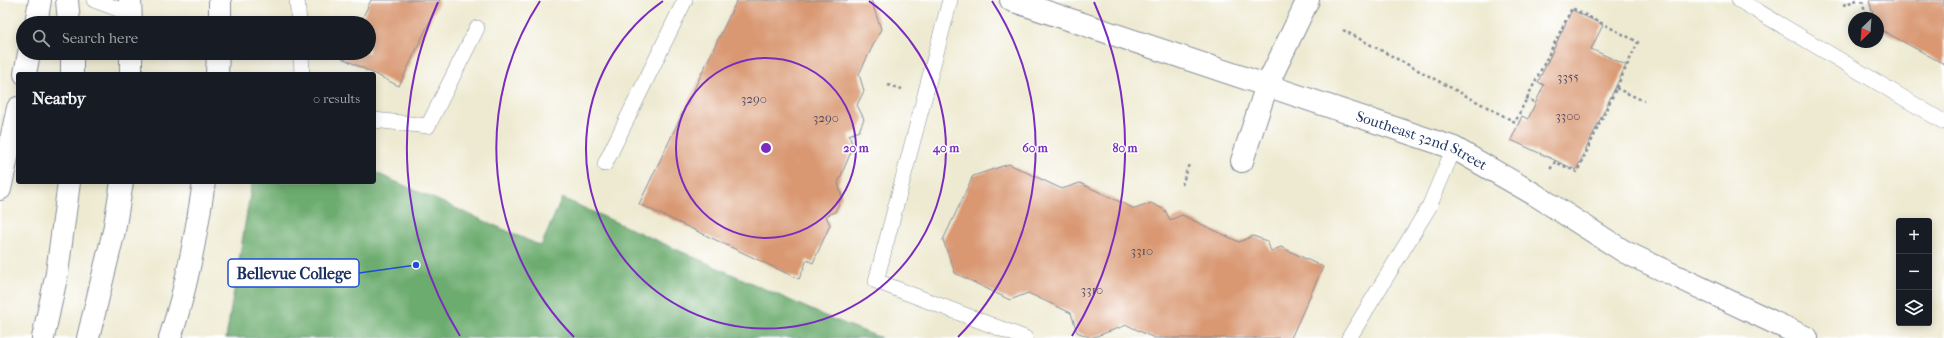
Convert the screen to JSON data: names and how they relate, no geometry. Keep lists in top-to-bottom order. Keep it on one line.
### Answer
{"streets":{"main road":["Southeast 32nd Street"]},"places":["Bellevue College"],"house_numbers":["3355","3290","3300","3290","3310","3310"],"north":"bottom left","page":{"search":"Search here","heading":["Nearby","0 results"],"map_buttons":["+","−"]},"rings":["20 m","40 m","60 m","80 m"]}
